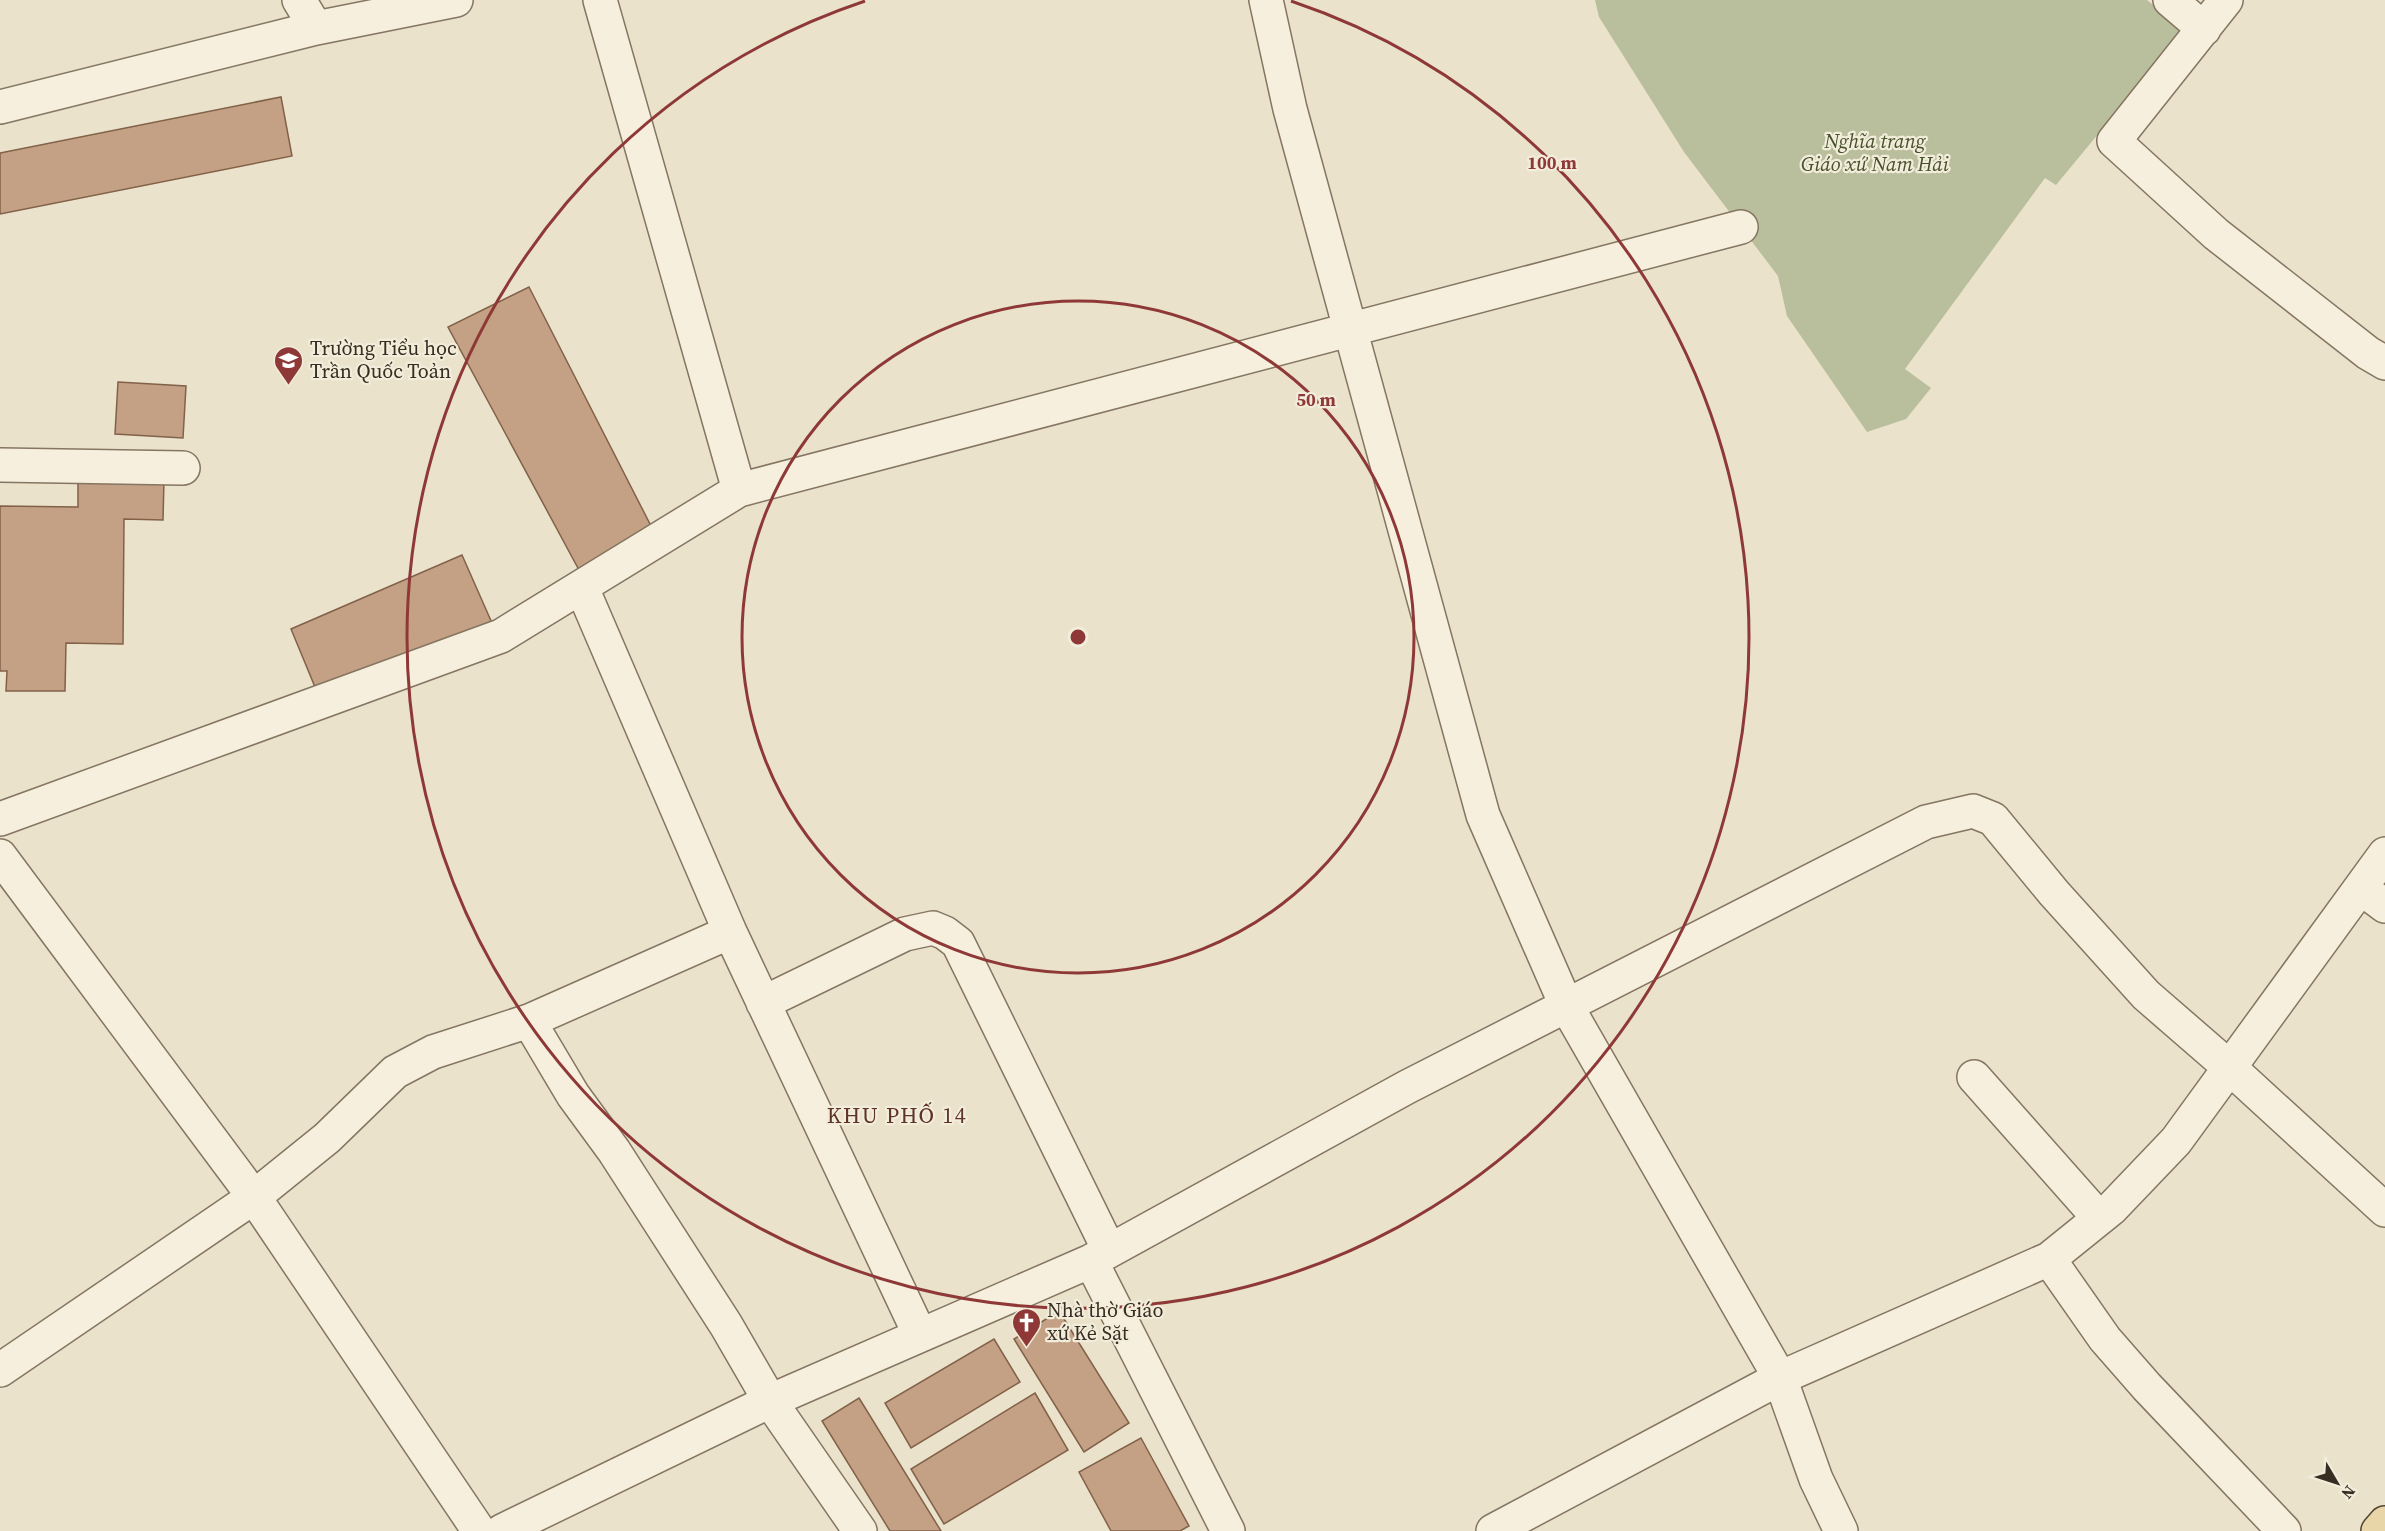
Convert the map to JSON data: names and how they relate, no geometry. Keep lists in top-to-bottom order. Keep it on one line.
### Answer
{"districts":["KHU PHỐ 14"],"parks":["Nghĩa trang Giáo xứ Nam Hải"],"places":{"school or university":["Trường Tiểu học Trần Quốc Toản"],"church":["Nhà thờ Giáo xứ Kẻ Sặt"]},"north":"bottom right","rings":["100 m","50 m"]}
